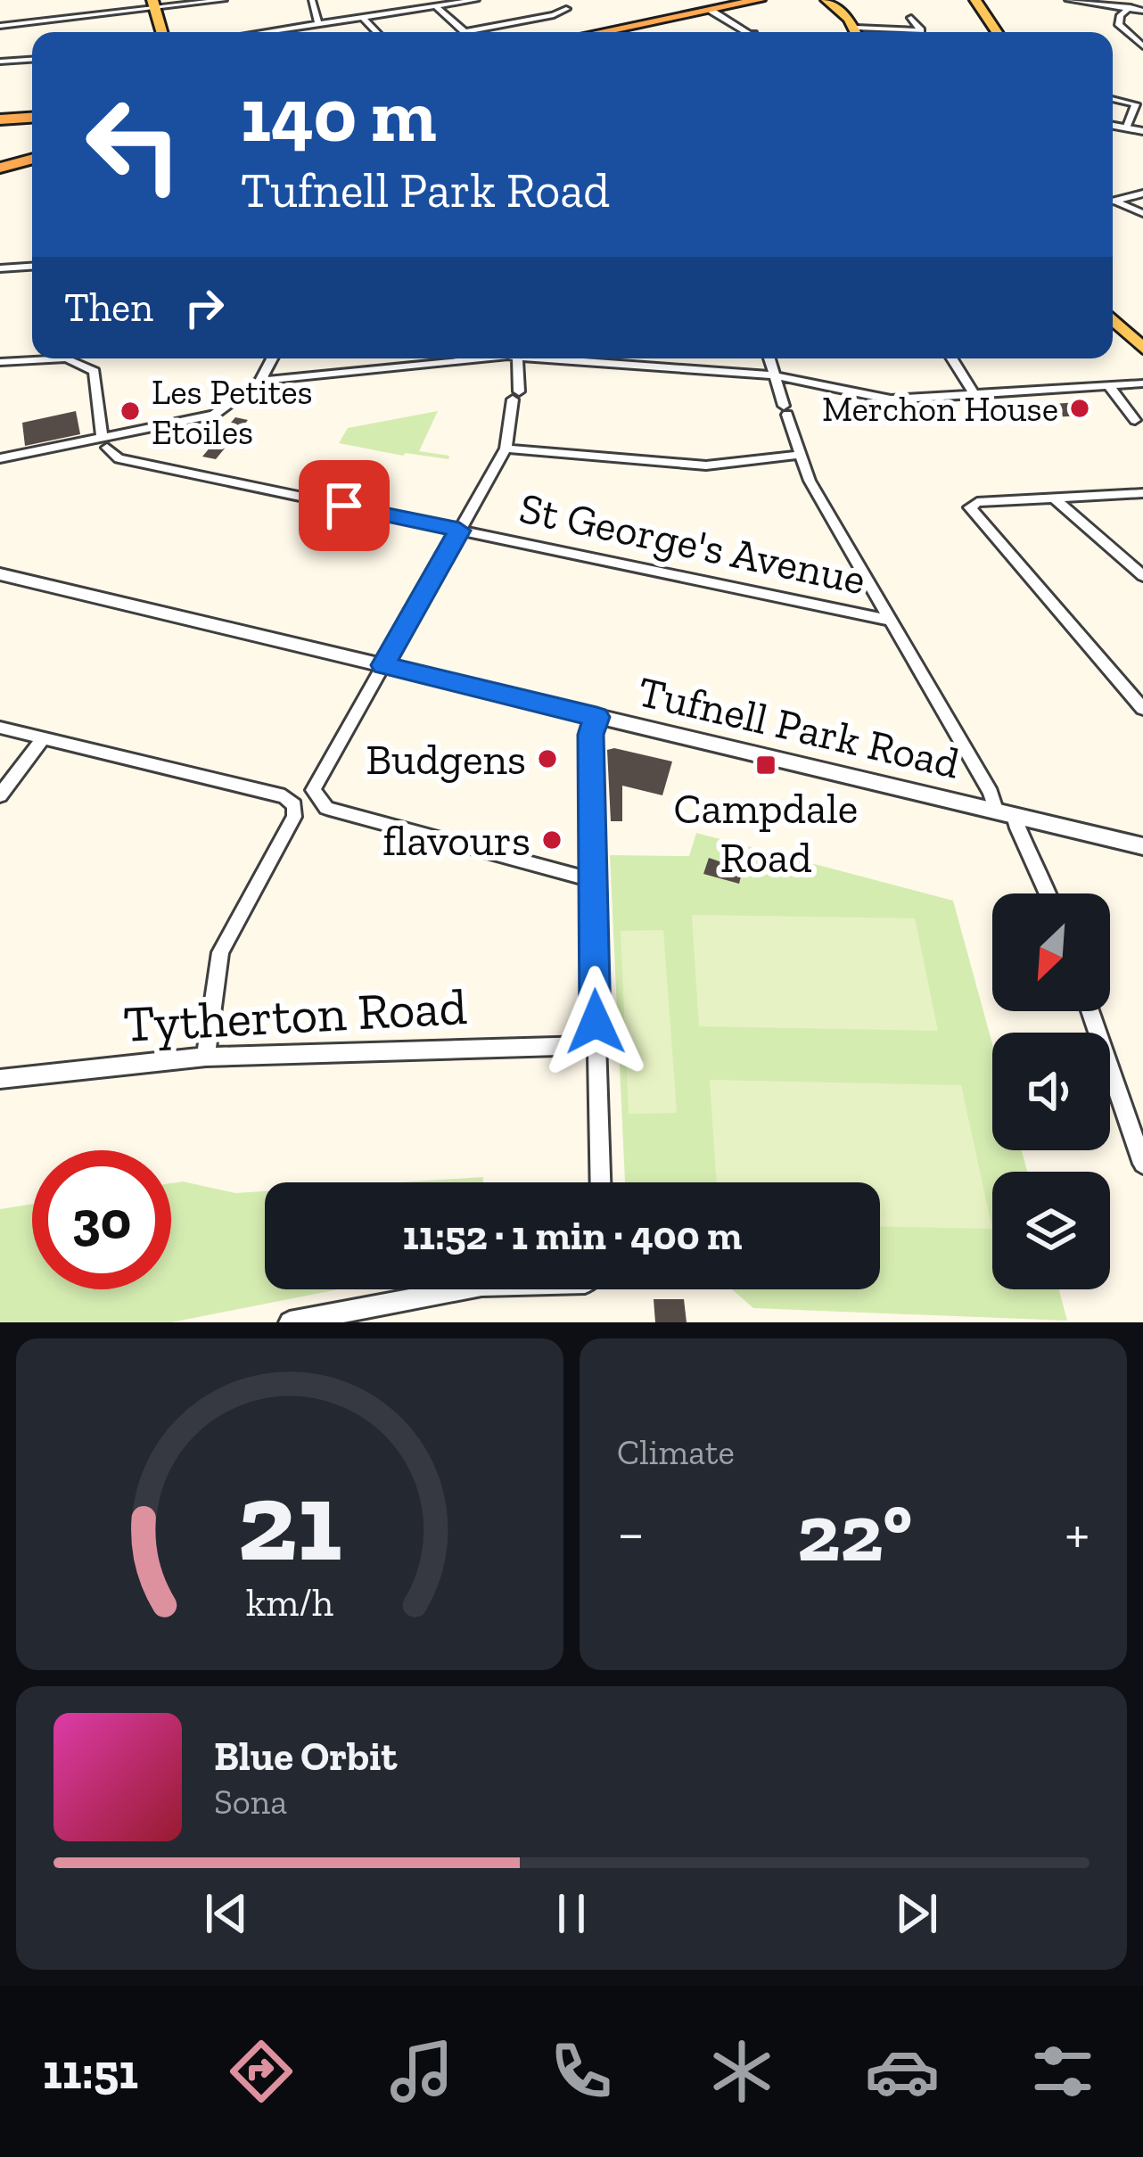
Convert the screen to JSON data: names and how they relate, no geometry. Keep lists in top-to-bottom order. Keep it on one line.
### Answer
{"streets":{"street":["St George's Avenue","Tufnell Park Road","Tytherton Road"]},"places":{"other":["Merchon House","Les Petites Etoiles","Budgens","flavours"],"transit":["Campdale Road"]},"north":"bottom left","page":{"turn":["140 m","Tufnell Park Road"],"then":"Then","limit":"30","trip":"11:52 · 1 min · 400 m","tile":"Climate","heat":["−","22°","+"],"song":["Blue Orbit","Sona"],"tabs":"11:51","gauge":["21","km/h"]}}
